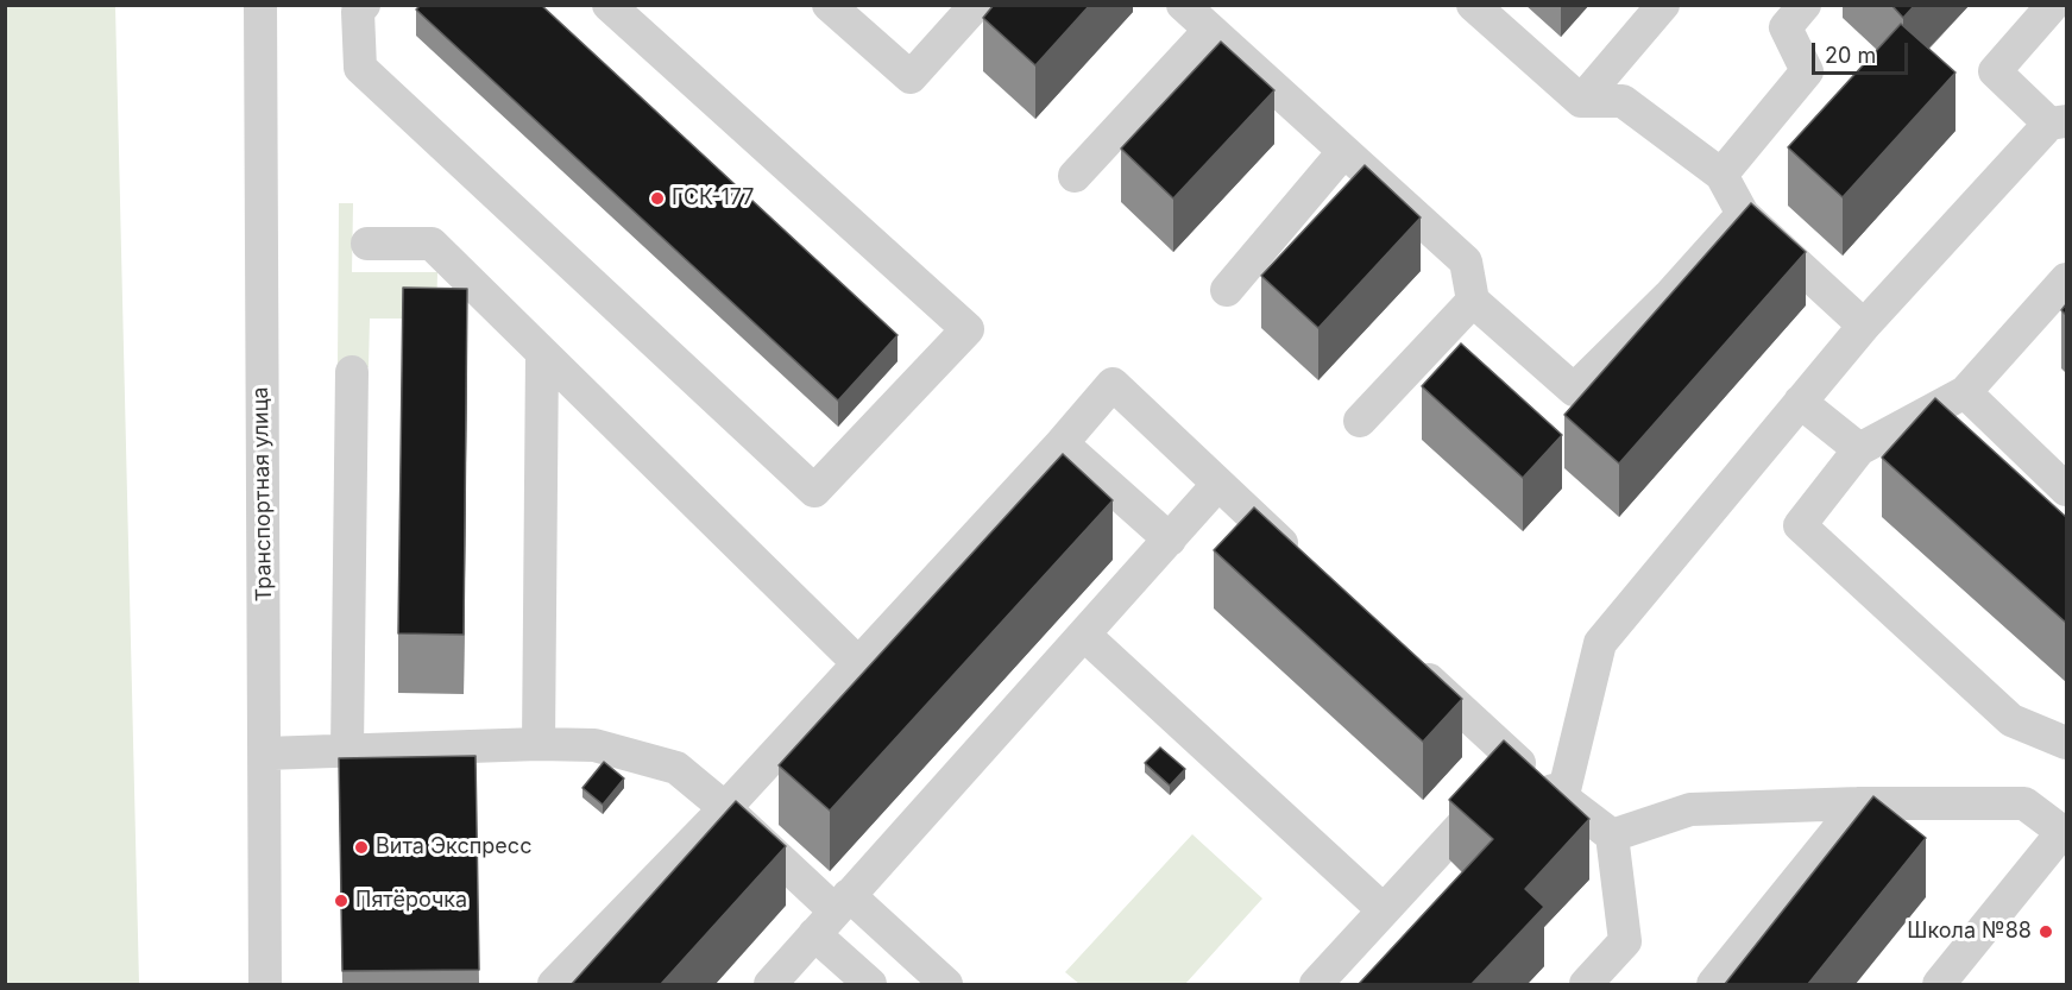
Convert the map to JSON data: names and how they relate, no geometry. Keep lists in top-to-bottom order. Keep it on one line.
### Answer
{"streets":{"street":["Транспортная улица"]},"places":["ГСК-177","Вита Экспресс","Пятёрочка","Школа №88"],"scale_bar":"20 m"}
